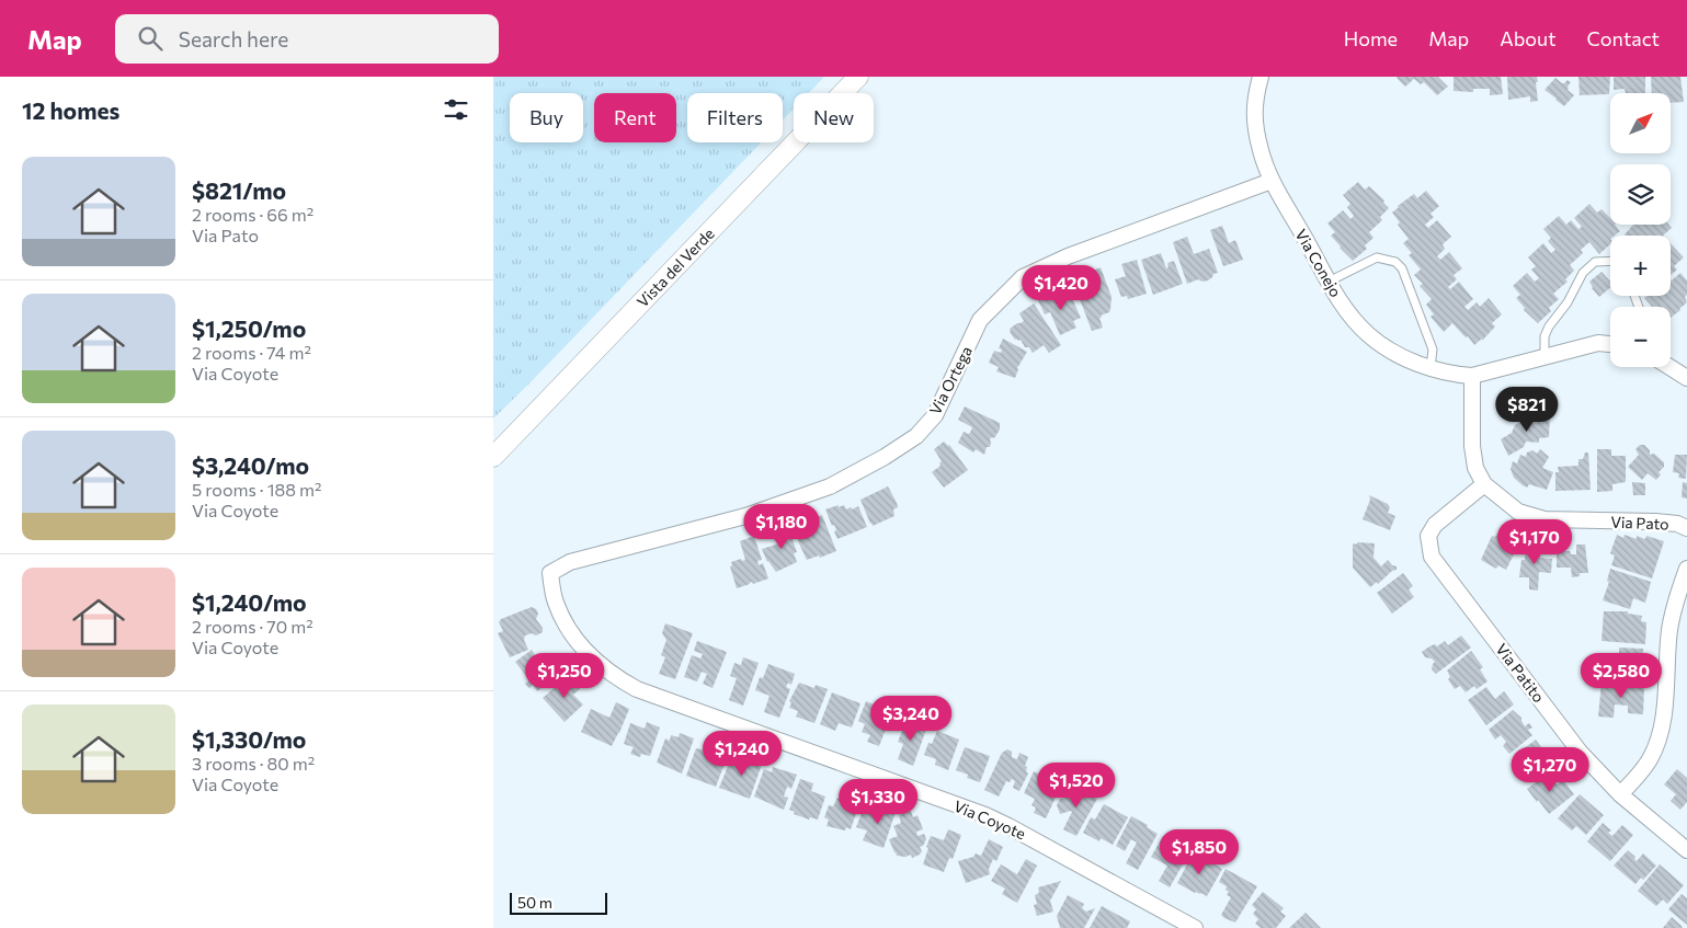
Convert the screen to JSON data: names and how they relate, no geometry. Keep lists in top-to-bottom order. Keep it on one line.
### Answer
{"streets":{"street":["Via Conejo","Vista del Verde","Via Ortega","Via Pato","Via Patito","Via Coyote"]},"crossings":[["Via Conejo","Via Ortega"],["Via Conejo","Via Pato"],["Via Ortega","Via Coyote"],["Via Pato","Via Patito"]],"scale_bar":"50 m","north":"top right","page":{"header":"Map","search":"Search here","nav":["Home","Map","About","Contact"],"heading":"12 homes","map_buttons":["+","−"],"chip":["Buy","Rent","Filters","New"],"list":[{"name":"$821/mo","note":"2 rooms · 66 m² · Via Pato"},{"name":"$1,250/mo","note":"2 rooms · 74 m² · Via Coyote"},{"name":"$3,240/mo","note":"5 rooms · 188 m² · Via Coyote"},{"name":"$1,240/mo","note":"2 rooms · 70 m² · Via Coyote"},{"name":"$1,330/mo","note":"3 rooms · 80 m² · Via Coyote"}],"price":["$1,420","$821","$1,180","$1,170","$1,250","$2,580","$3,240","$1,240","$1,270","$1,520","$1,330","$1,850"],"scale":"50 m"}}
